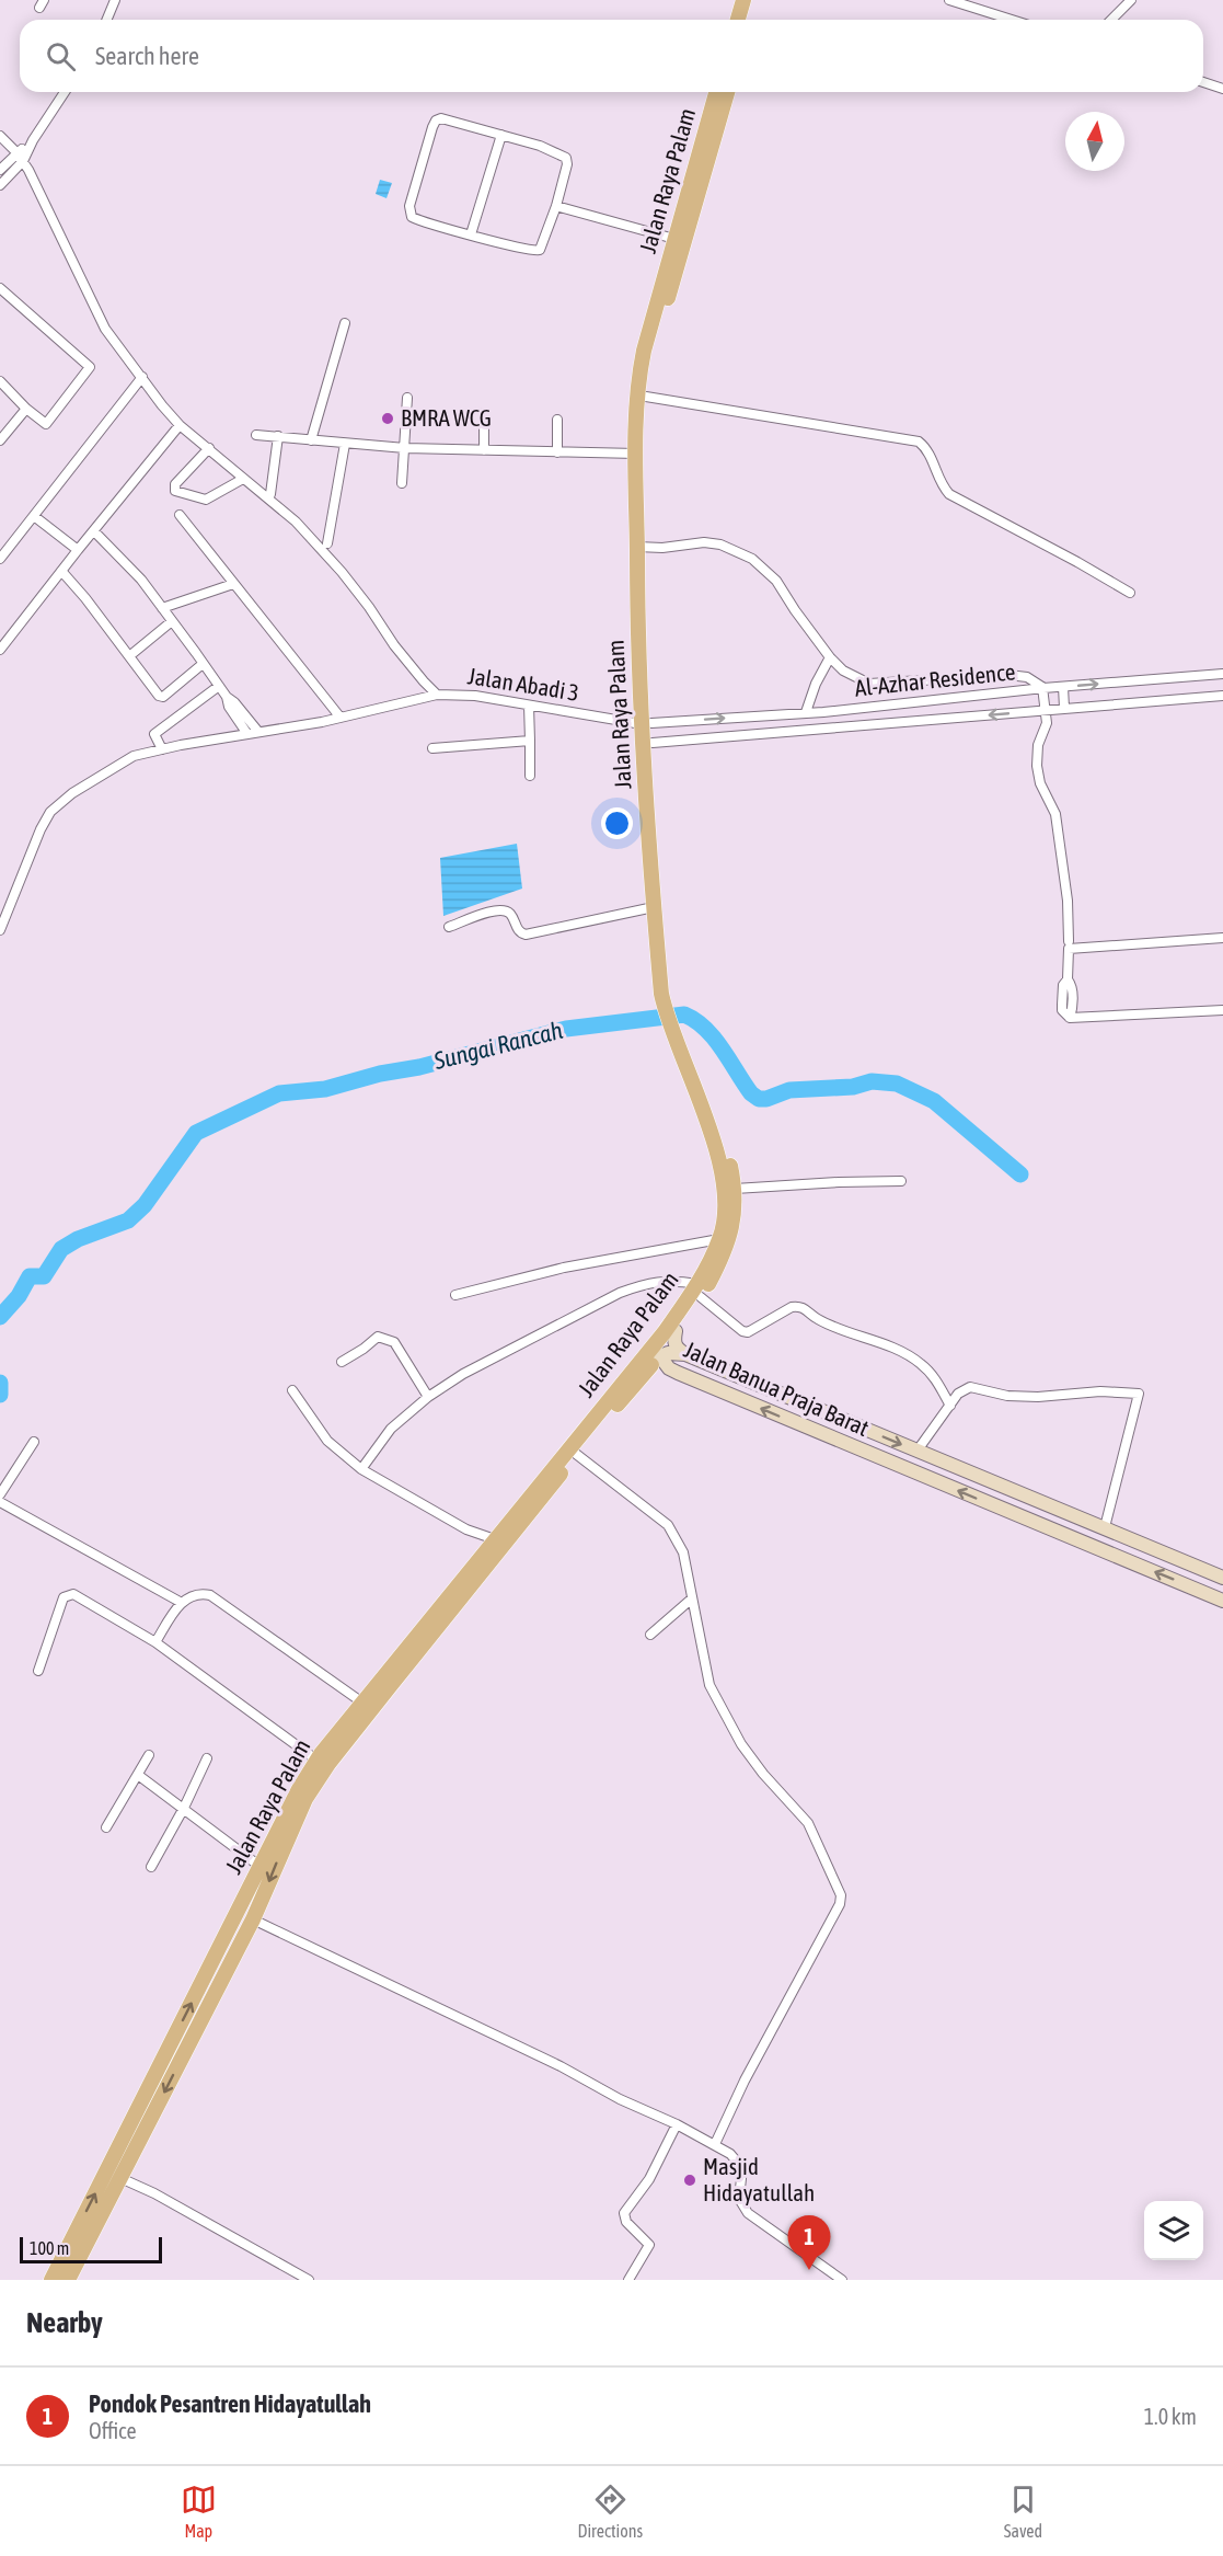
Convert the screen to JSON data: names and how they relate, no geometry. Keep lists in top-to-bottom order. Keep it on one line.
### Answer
{"streets":{"main road":["Jalan Raya Palam"],"street":["Al-Azhar Residence","Jalan Abadi 3","Jalan Banua Praja Barat"]},"crossings":[["Jalan Raya Palam","Al-Azhar Residence"],["Jalan Raya Palam","Jalan Abadi 3"],["Jalan Raya Palam","Jalan Banua Praja Barat"],["Al-Azhar Residence","Jalan Abadi 3"]],"water":["Sungai Rancah"],"places":["BMRA WCG","Masjid Hidayatullah"],"scale_bar":"100 m","north":"top","page":{"search":"Search here","pins":"1","scale":"100 m","heading":"Nearby","list":[{"mark":"1","name":"Pondok Pesantren Hidayatullah","note":"Office","value":"1.0 km"}],"nav":["Map","Directions","Saved"]}}
